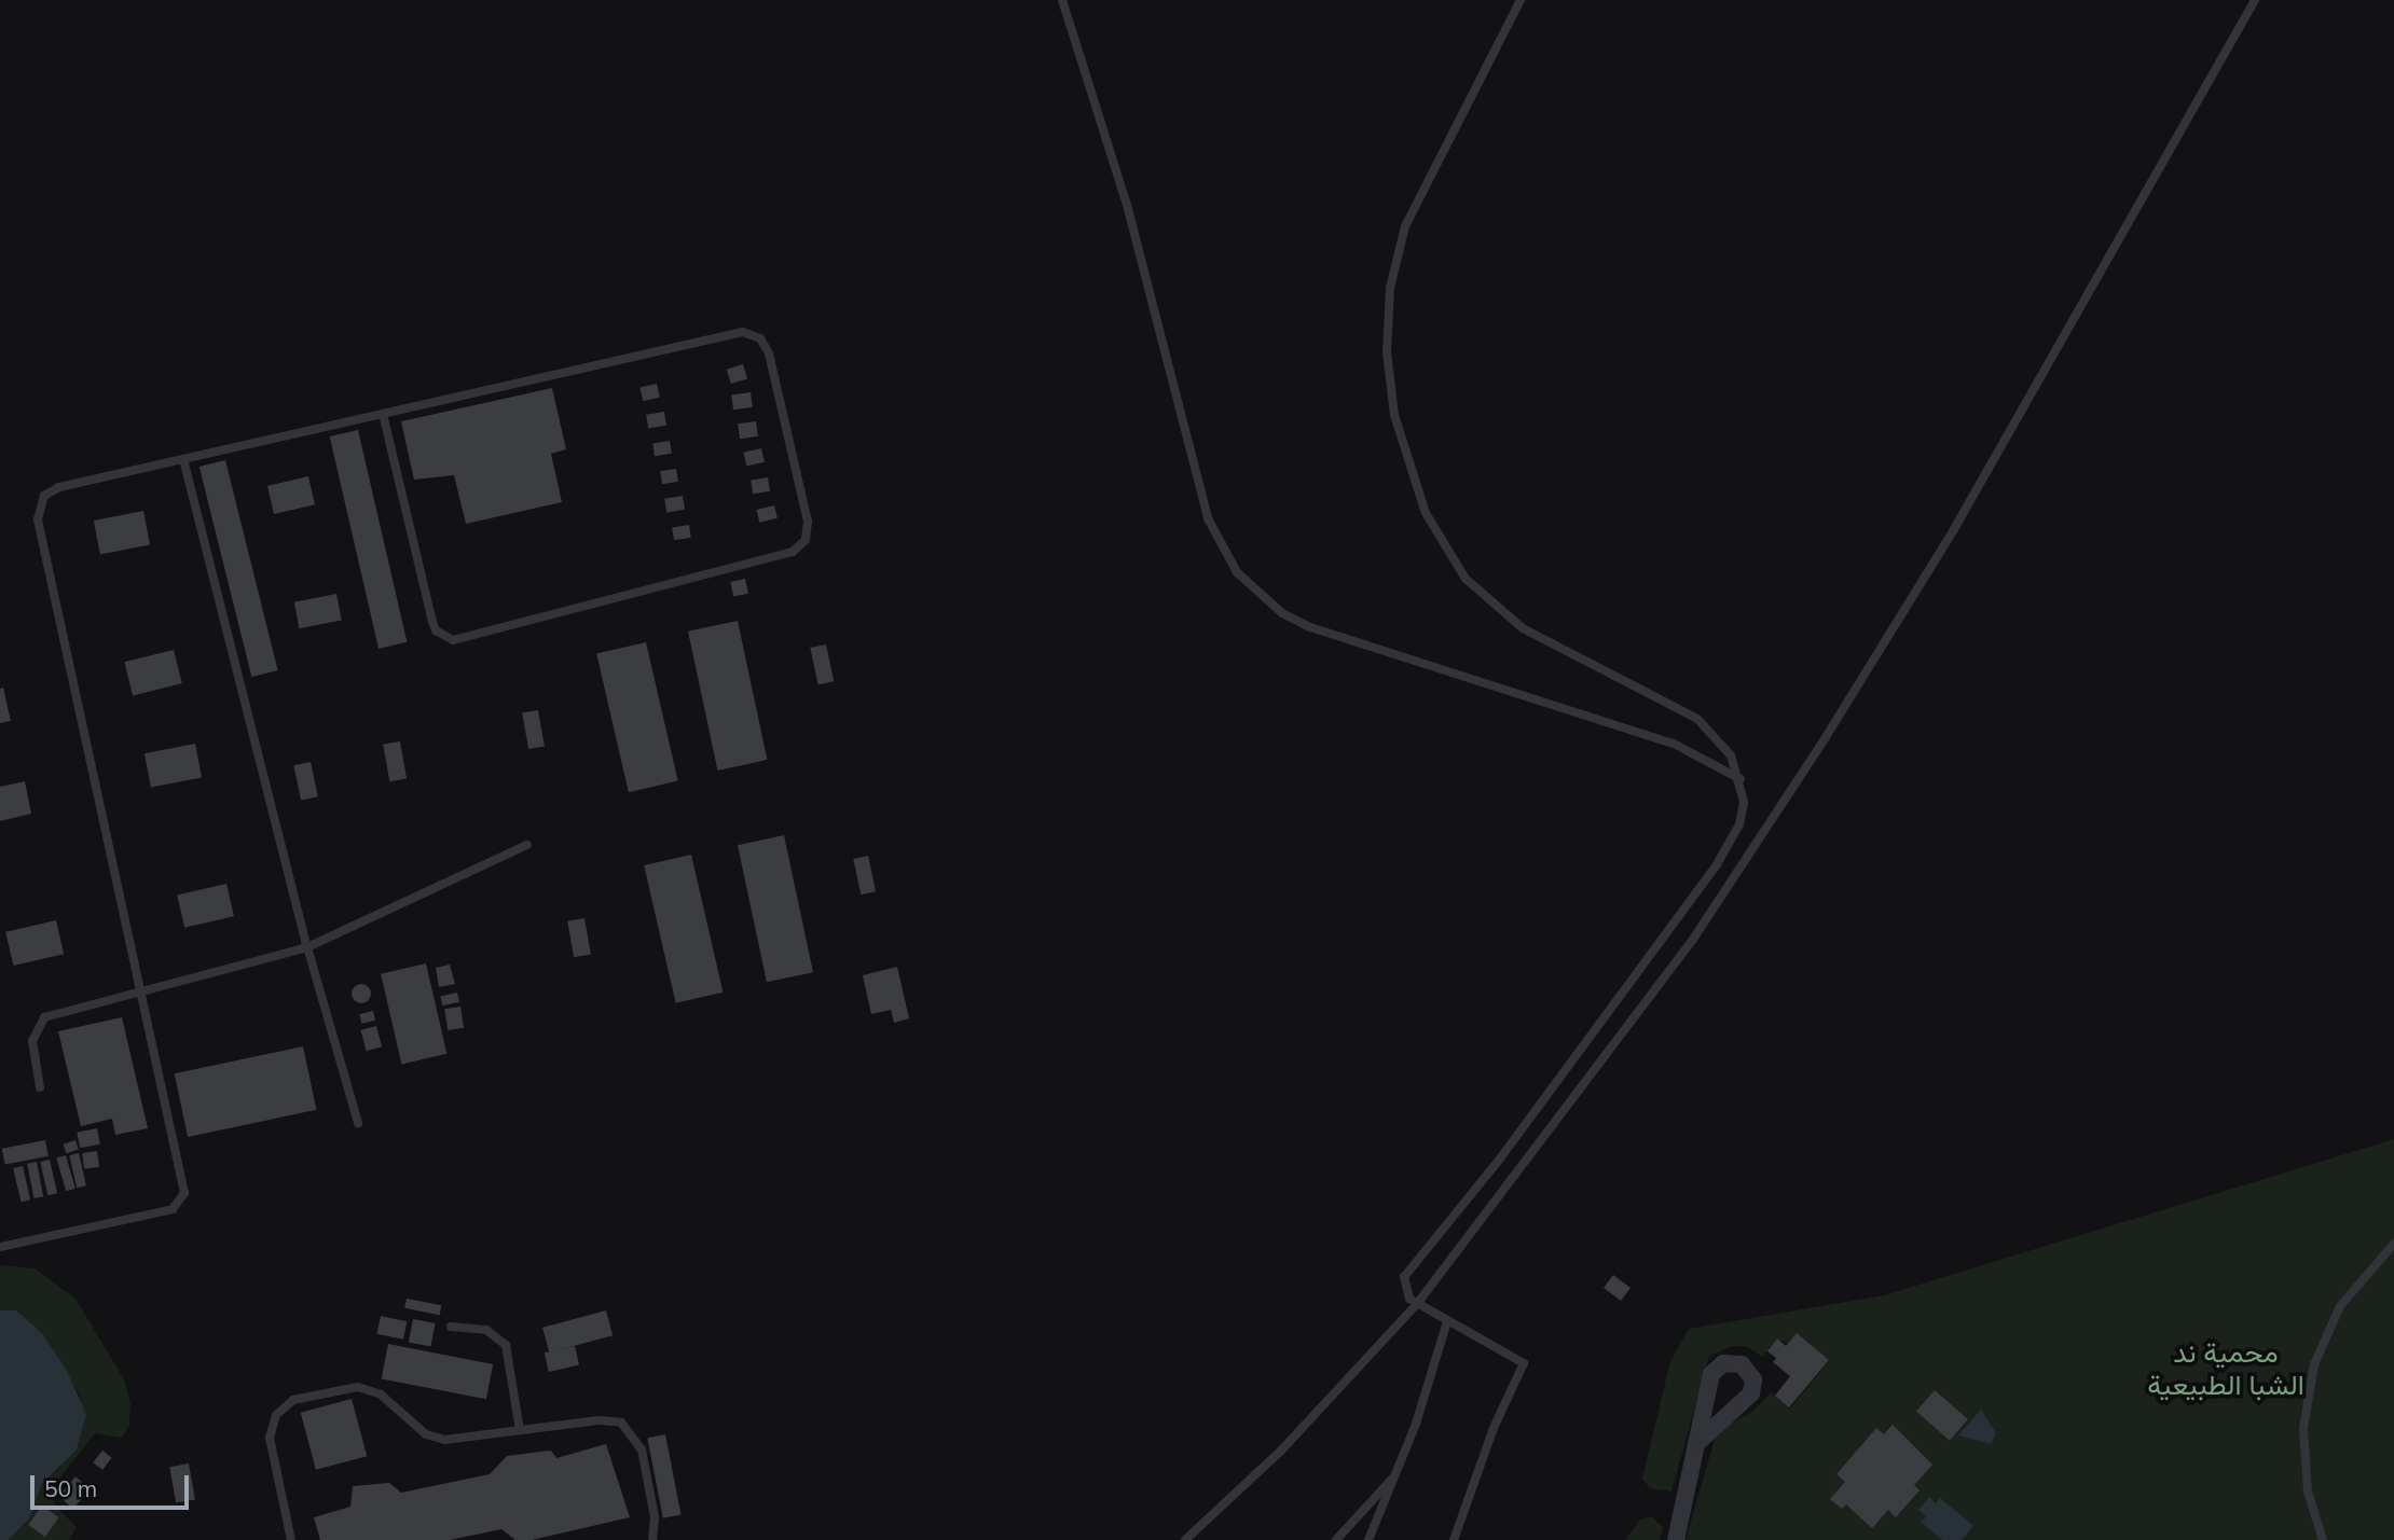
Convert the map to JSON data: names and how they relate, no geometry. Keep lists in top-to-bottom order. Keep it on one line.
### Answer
{"parks":["محمية ند الشبا الطبيعية"],"scale_bar":"50 m"}
